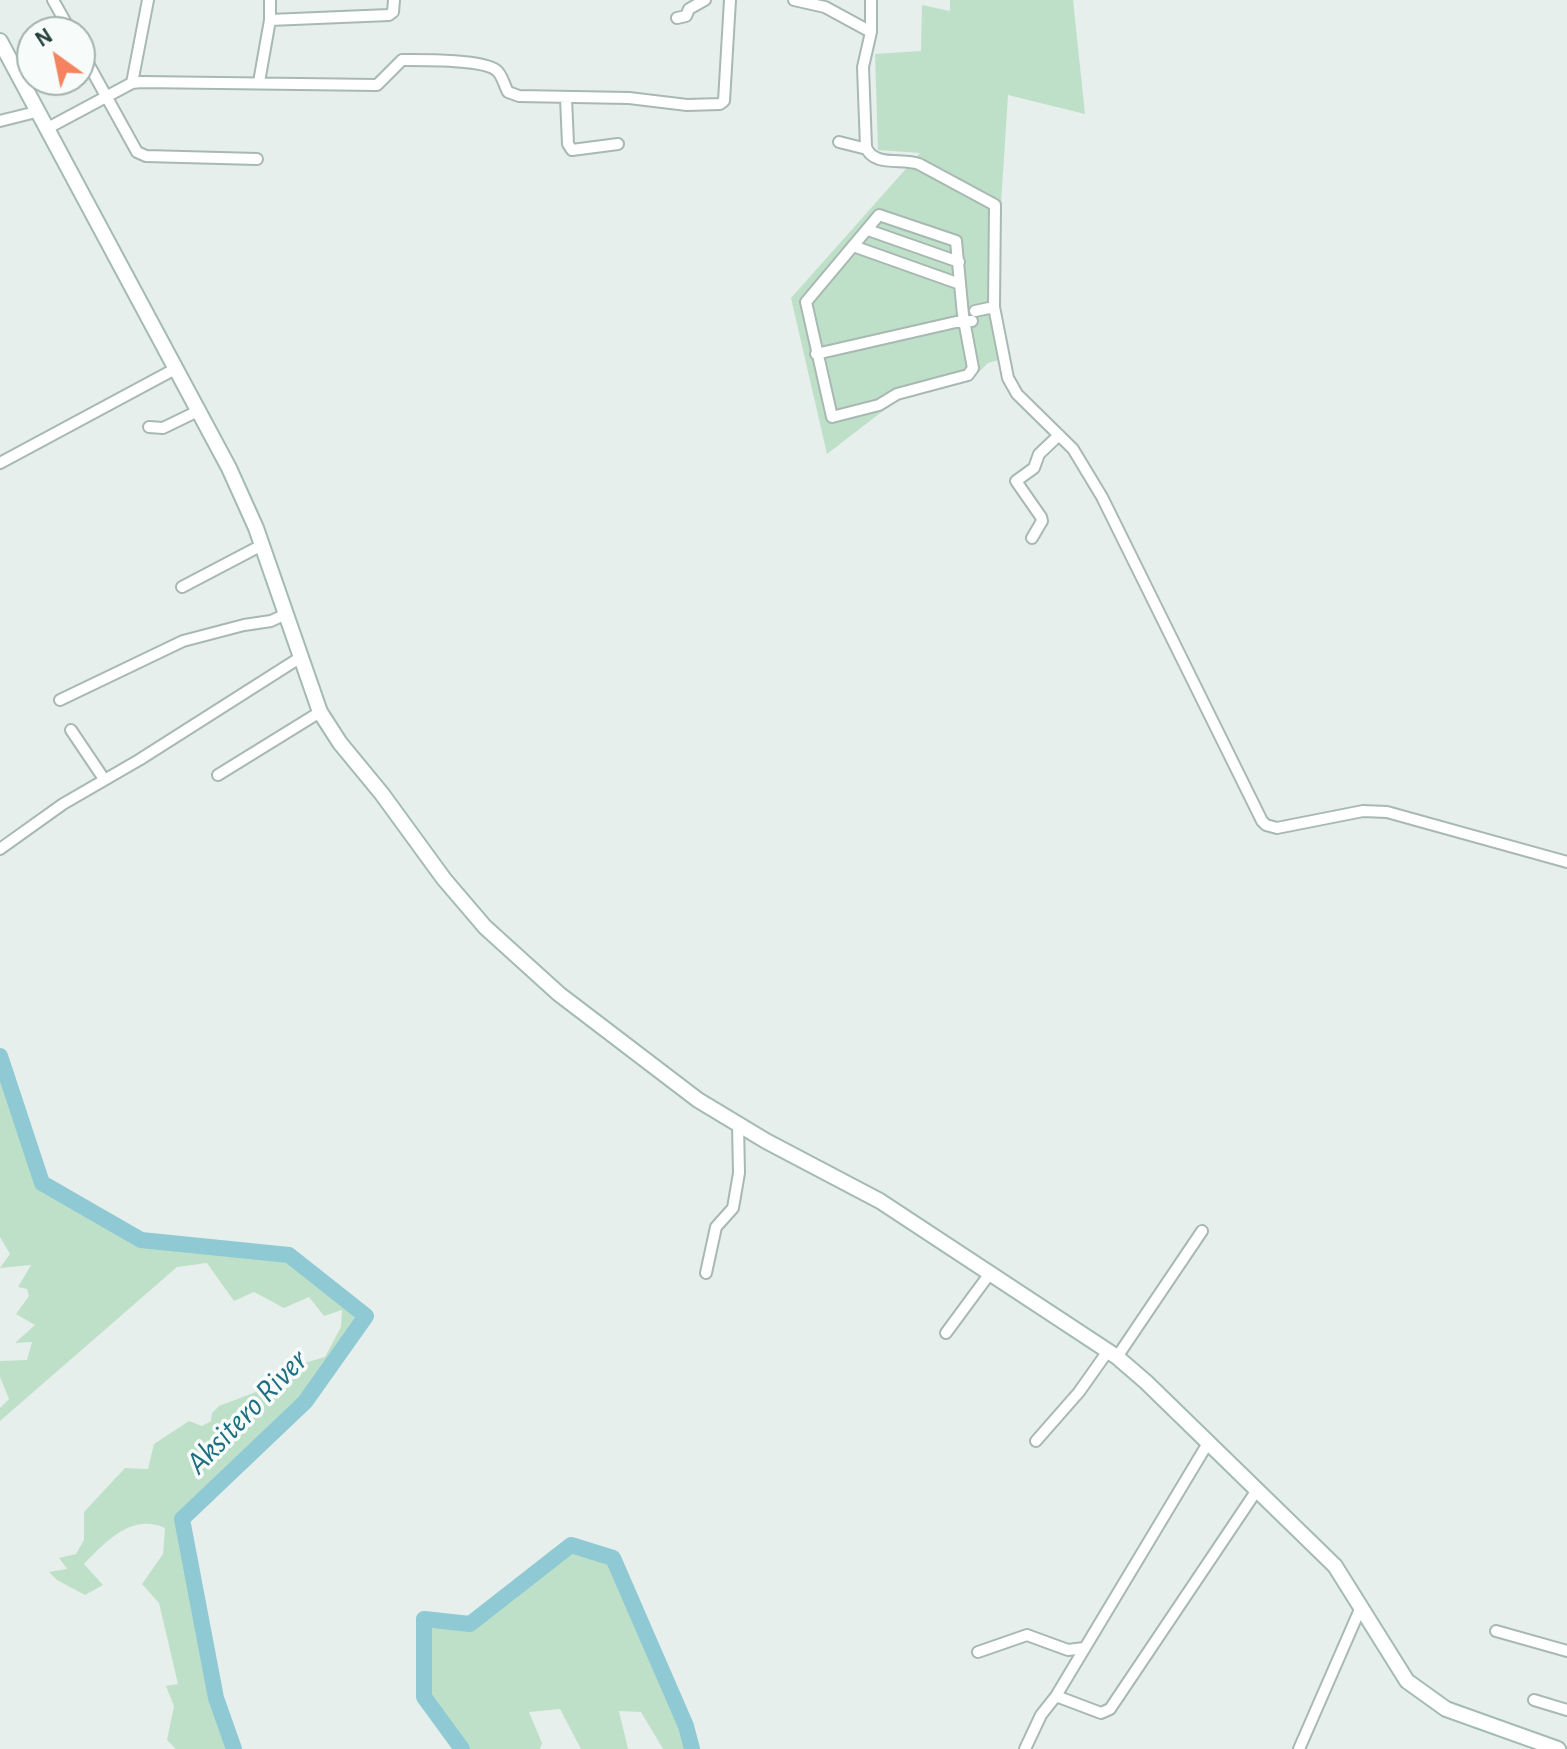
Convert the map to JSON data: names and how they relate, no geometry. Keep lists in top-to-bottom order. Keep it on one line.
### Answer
{"water":["Aksitero River"],"north":"top left"}
